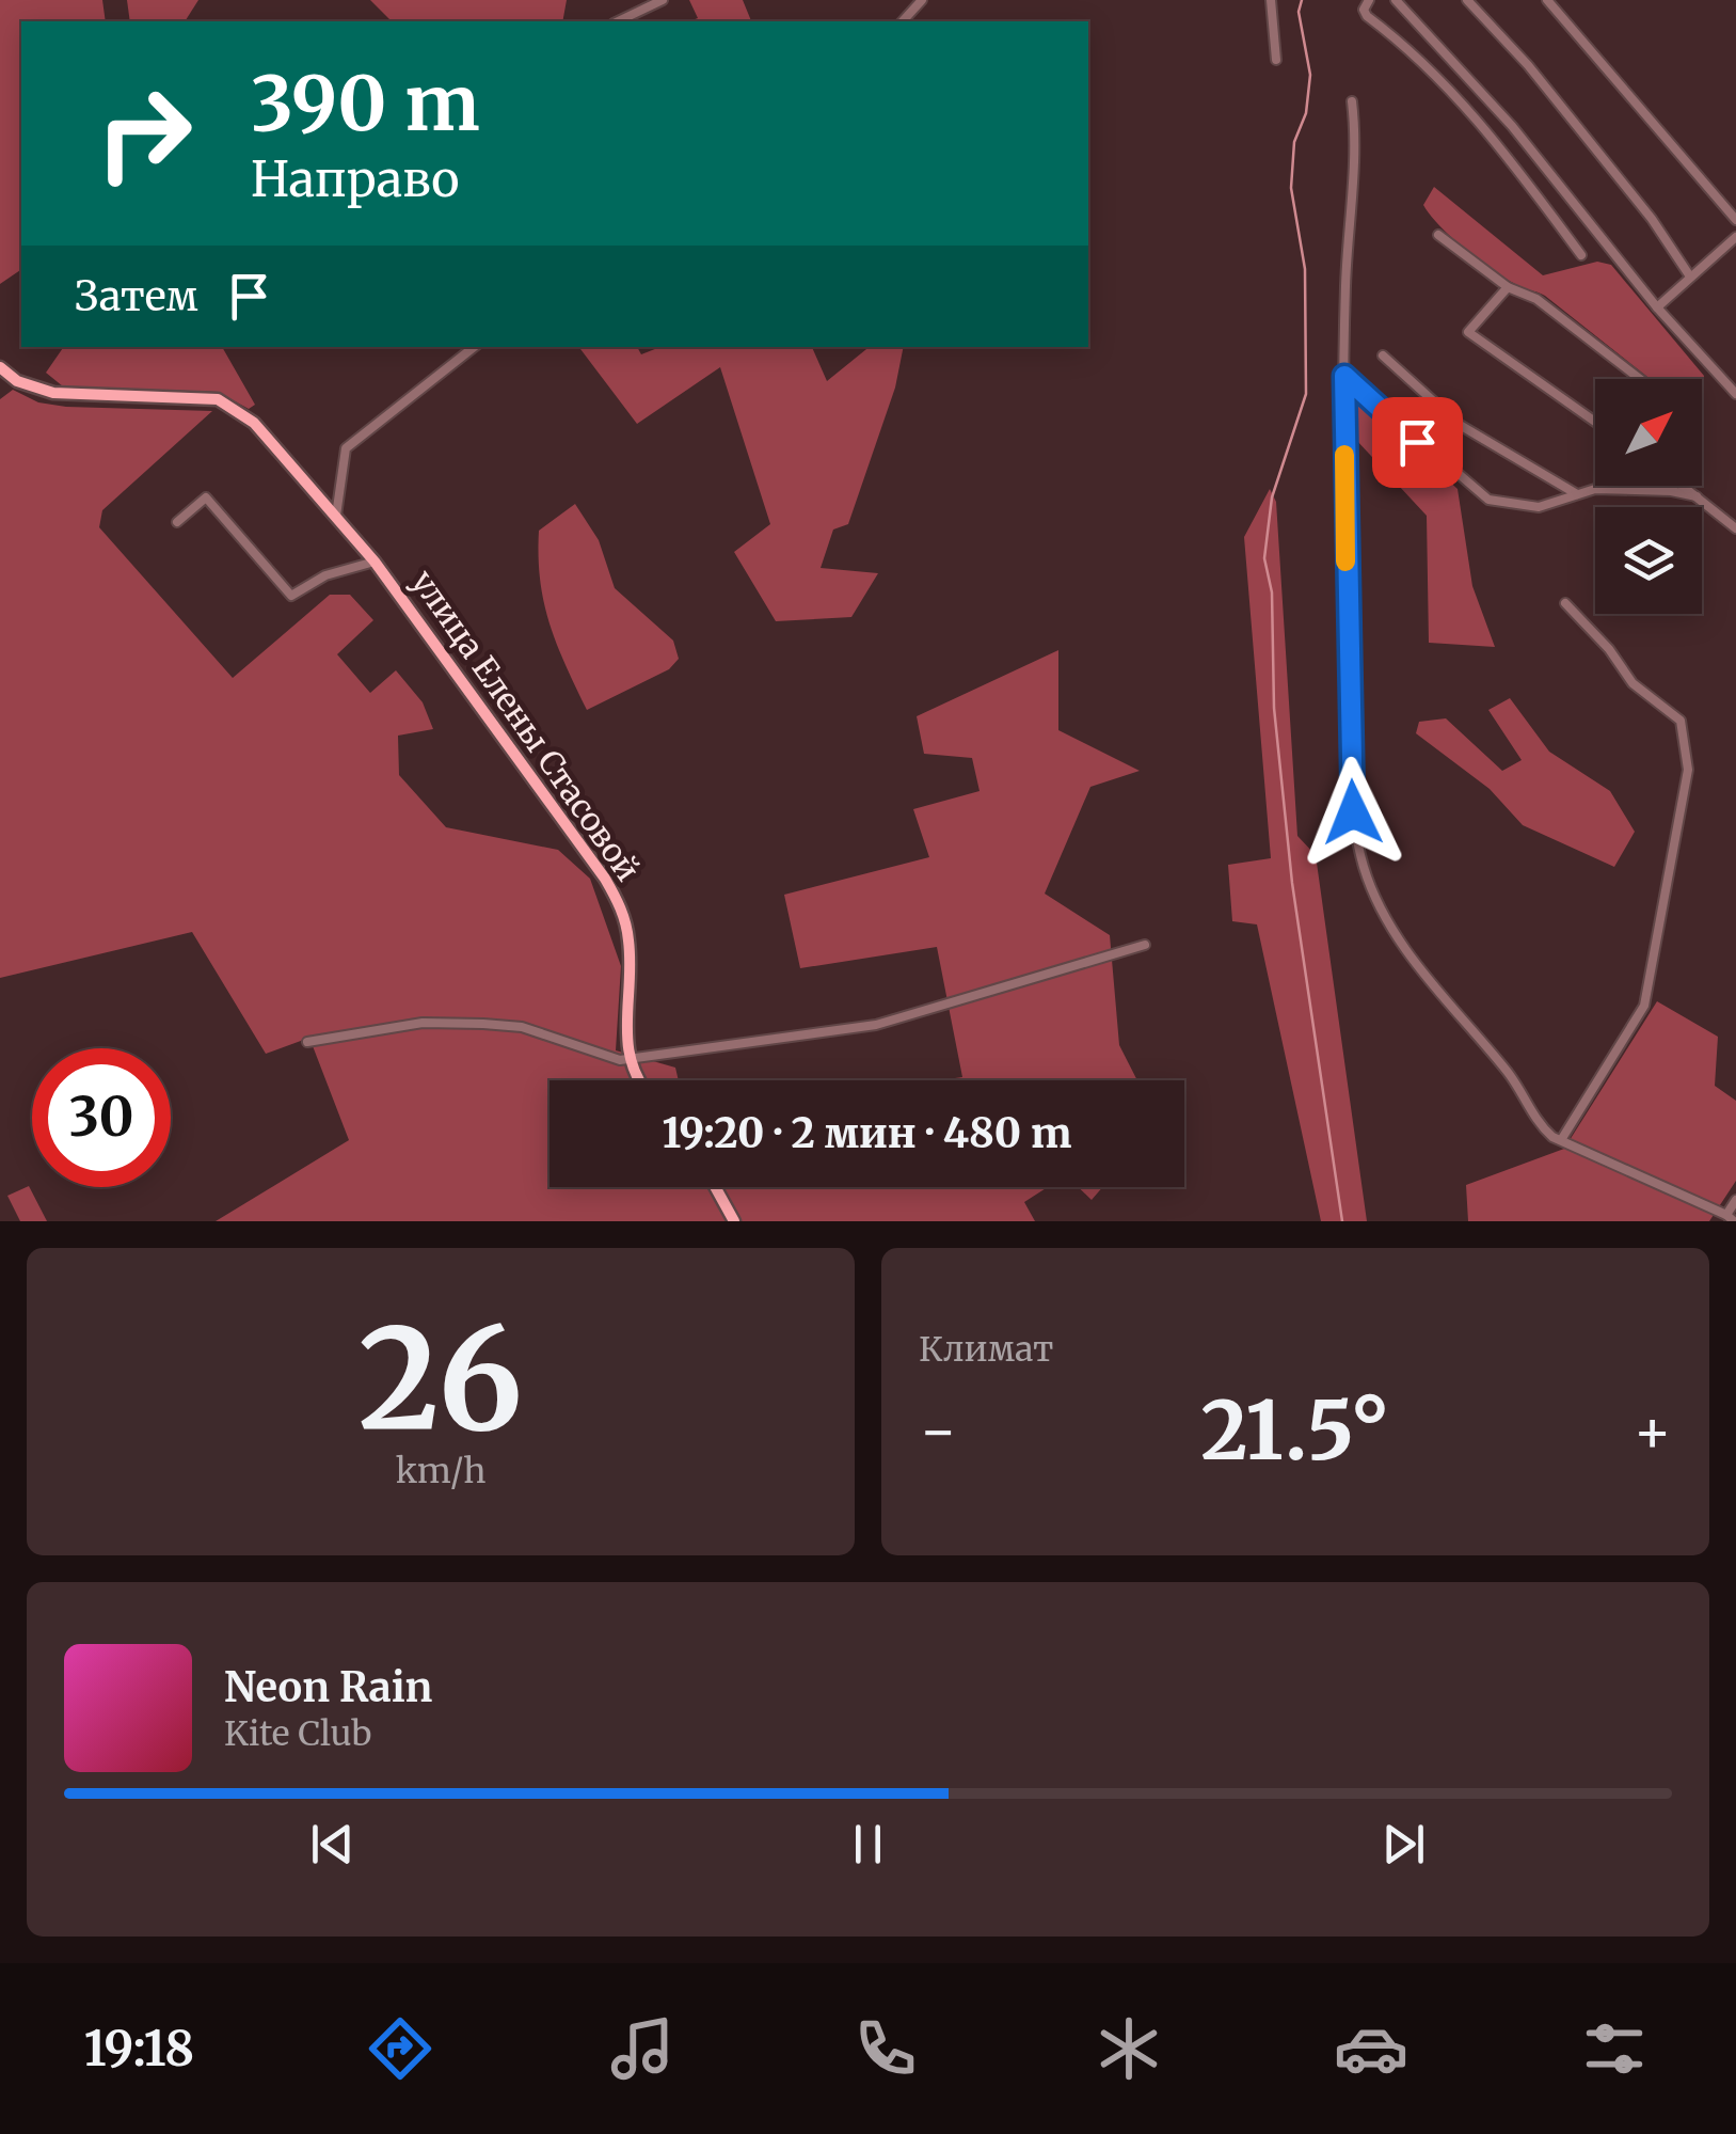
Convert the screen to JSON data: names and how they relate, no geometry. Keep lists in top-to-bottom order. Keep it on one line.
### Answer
{"streets":{"main road":["улица Елены Стасовой"]},"north":"top right","page":{"turn":["390 m","Направо"],"then":"Затем","limit":"30","trip":"19:20 · 2 мин · 480 m","tile":[["26","km/h"],"Климат"],"heat":["−","21.5°","+"],"song":["Neon Rain","Kite Club"],"tabs":"19:18"}}
